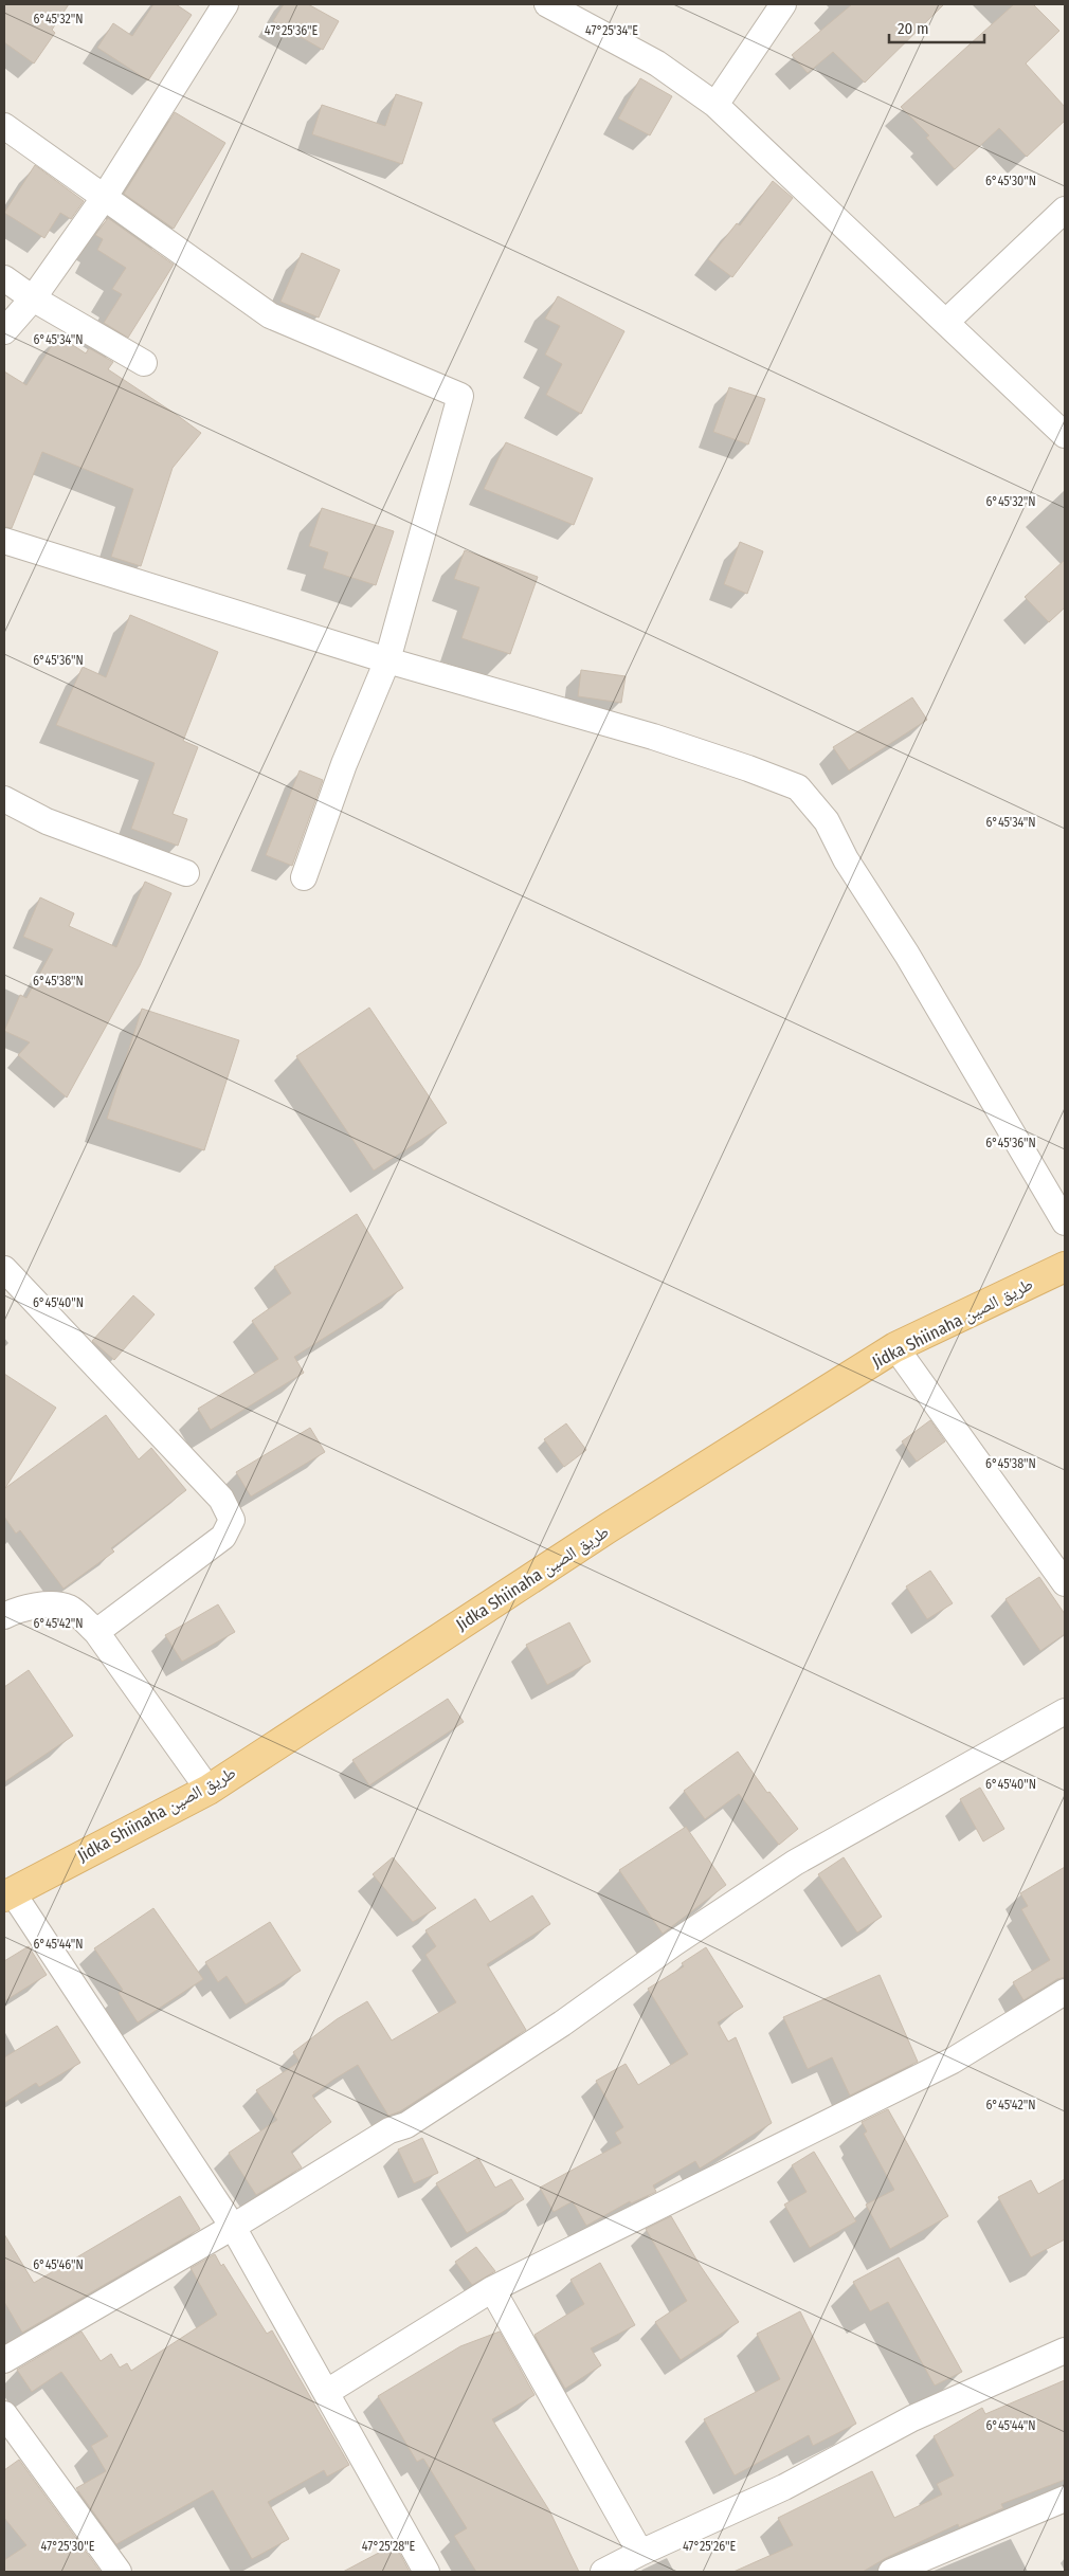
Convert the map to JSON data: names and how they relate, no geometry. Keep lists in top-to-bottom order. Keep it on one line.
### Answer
{"streets":{"main road":["Jidka Shiinaha طريق الصين"]},"scale_bar":"20 m","coordinates":["6°45'32\"N","47°25'36\"E","47°25'34\"E","6°45'30\"N","6°45'34\"N","6°45'36\"N","6°45'38\"N","6°45'40\"N","6°45'42\"N","6°45'44\"N","6°45'46\"N","47°25'30\"E","47°25'28\"E","47°25'26\"E"]}
